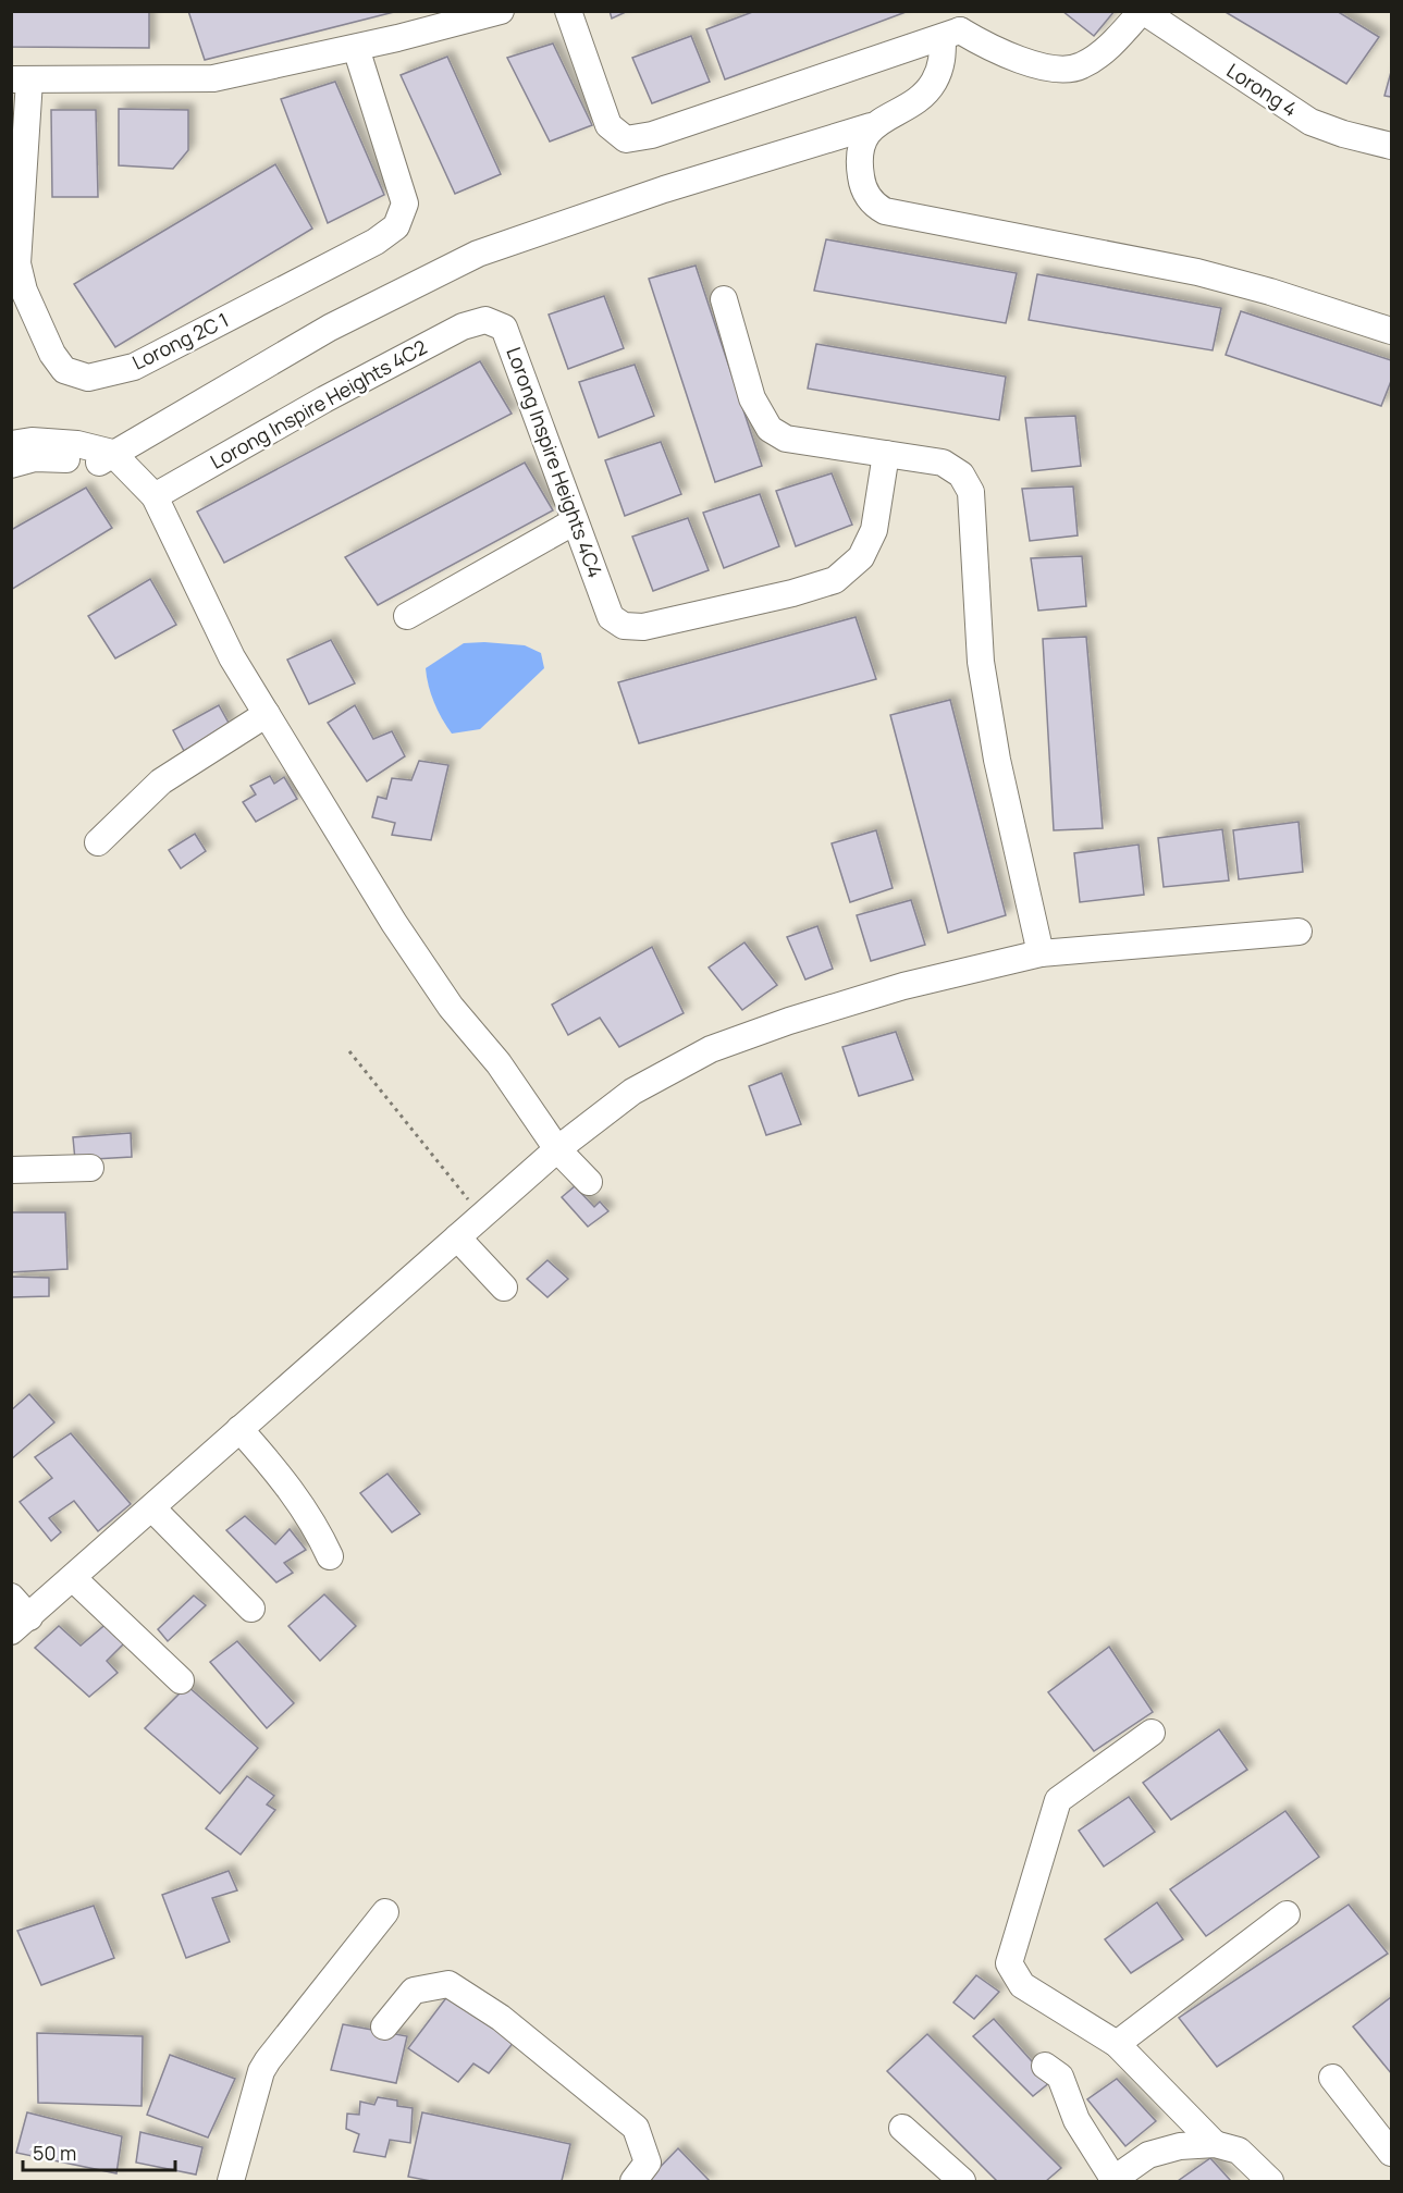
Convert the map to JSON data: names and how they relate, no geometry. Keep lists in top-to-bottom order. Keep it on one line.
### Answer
{"streets":{"street":["Lorong 4","Lorong 2C 1","Lorong Inspire Heights 4C2","Lorong Inspire Heights 4C4"]},"crossings":[["Lorong Inspire Heights 4C2","Lorong Inspire Heights 4C4"]],"scale_bar":"50 m"}
